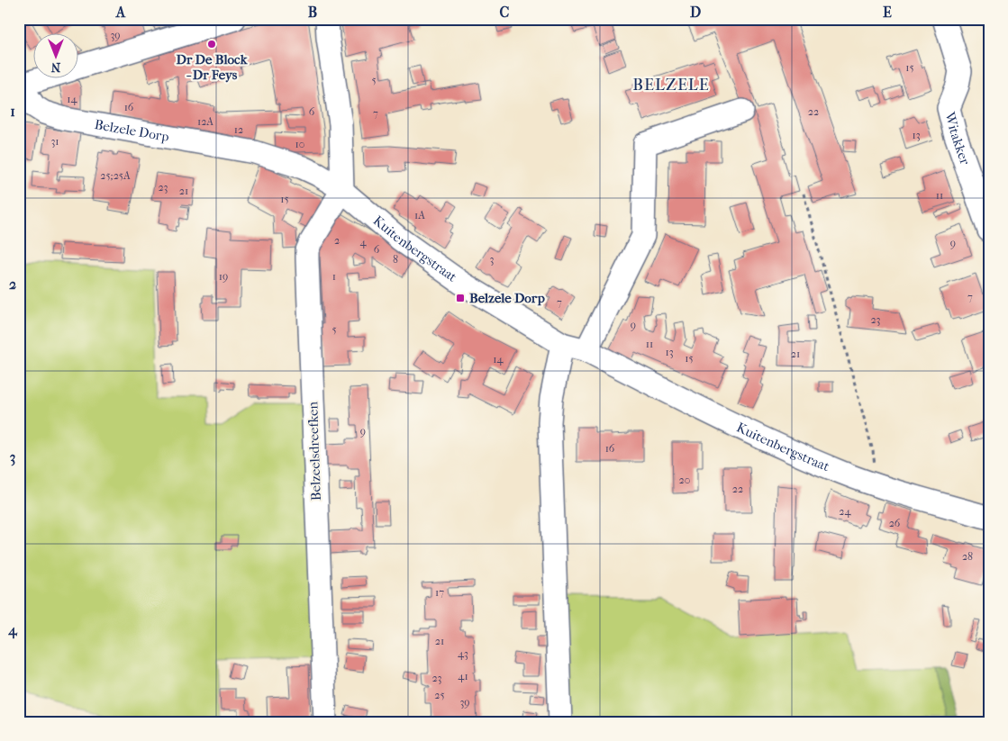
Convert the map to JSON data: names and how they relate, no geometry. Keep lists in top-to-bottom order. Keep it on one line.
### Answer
{"streets":{"street":["Belzele Dorp","Witakker","Kuitenbergstraat","Belzeelsdreefken"]},"crossings":[["Belzele Dorp","Kuitenbergstraat"],["Belzele Dorp","Belzeelsdreefken"],["Kuitenbergstraat","Belzeelsdreefken"]],"districts":["BELZELE"],"places":{"other":["Dr De Block - Dr Feys"],"transit":["Belzele Dorp"]},"house_numbers":["39","15","5","14","16","6","22","7","12A","12","13","31","10","25;25A","23","21","11","15","1A","2","4","9","6","8","3","19","1","7","7","23","9","5","11","13","21","15","14","9","16","20","22","24","26","28","17","21","43","41","23","25","39"],"north":"bottom","grid":{"columns":["A","B","C","D","E"],"rows":["1","2","3","4"]}}
